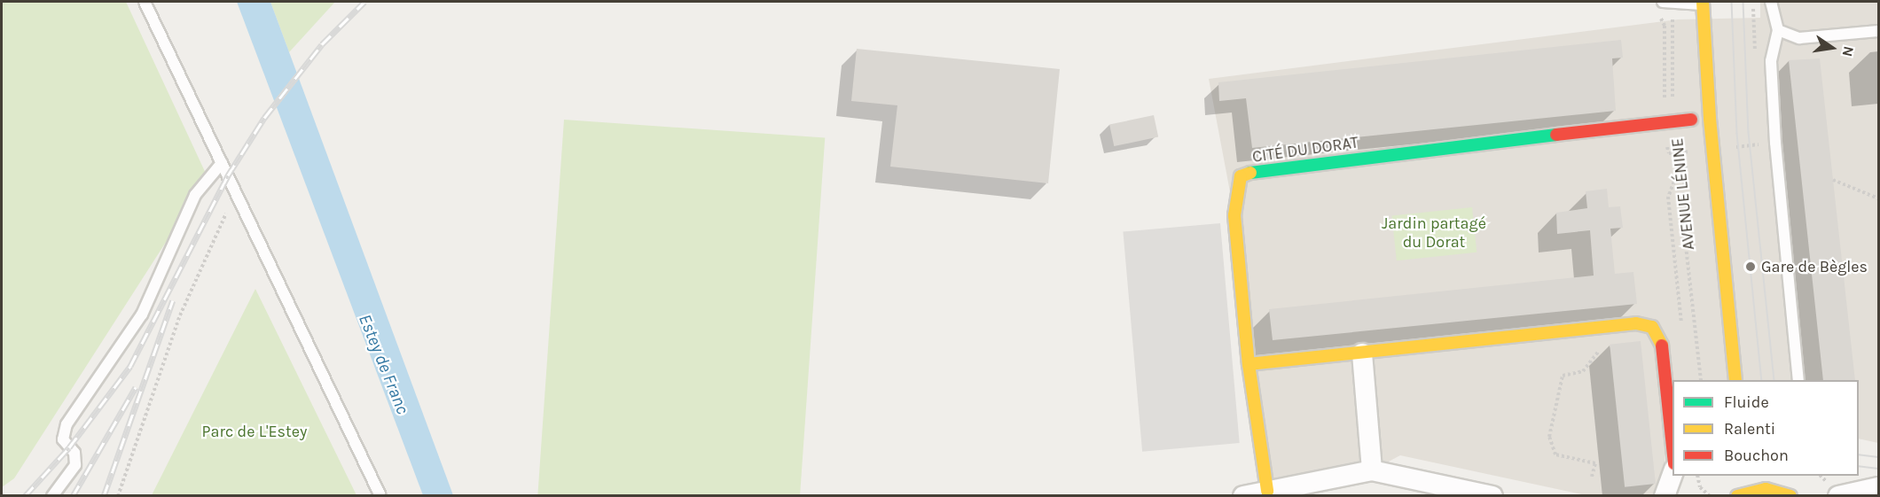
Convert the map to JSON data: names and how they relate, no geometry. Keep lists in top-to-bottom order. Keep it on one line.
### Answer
{"streets":{"street":["CITÉ DU DORAT","AVENUE LÉNINE"]},"water":["Estey de Franc"],"parks":["Jardin partagé du Dorat","Parc de L'Estey"],"places":["Gare de Bègles"],"legend":["Fluide","Ralenti","Bouchon"],"north":"right"}
